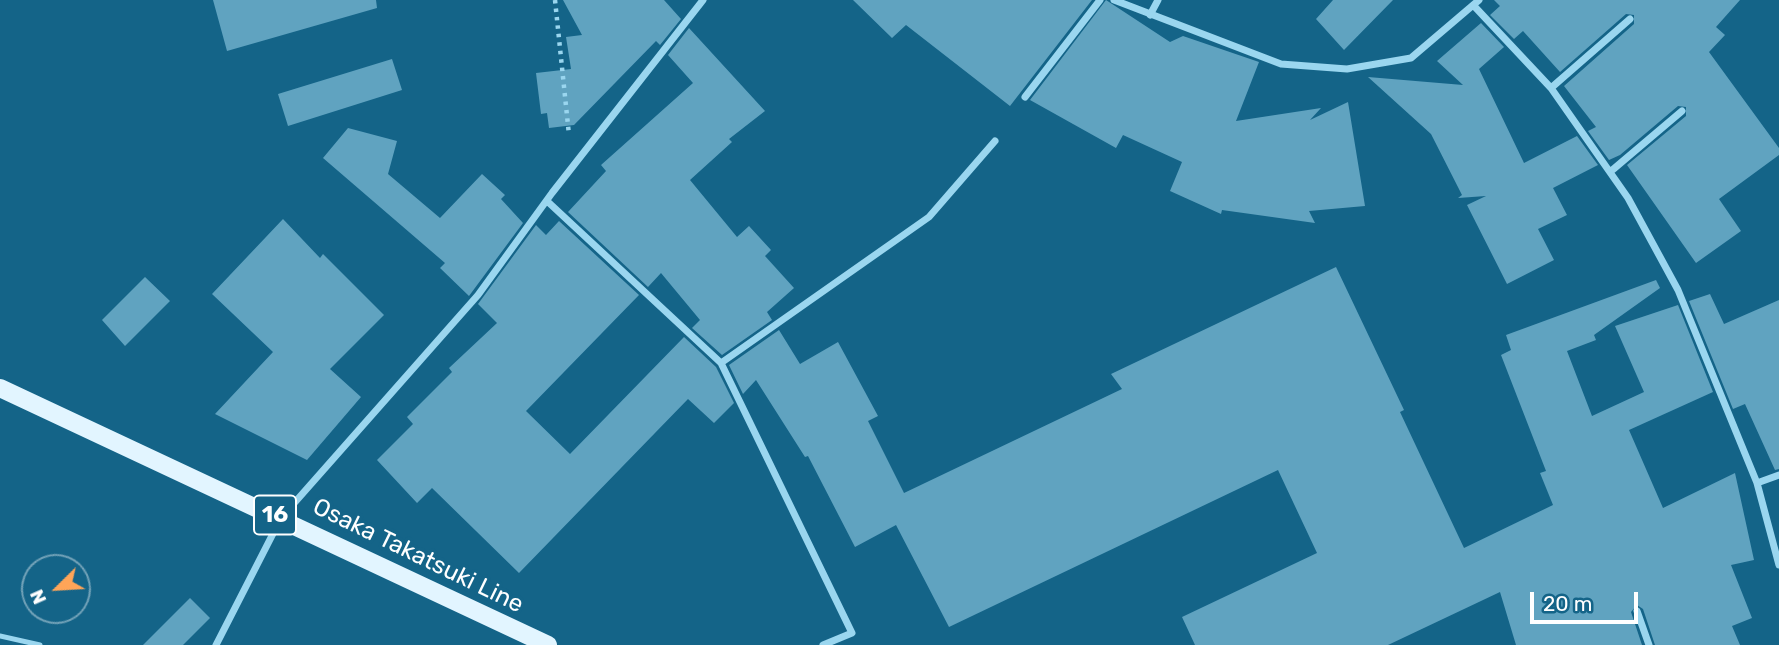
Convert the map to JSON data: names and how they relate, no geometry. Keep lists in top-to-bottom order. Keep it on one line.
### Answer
{"streets":{"main road":["16","Osaka Takatsuki Line"]},"scale_bar":"20 m","north":"bottom left"}
